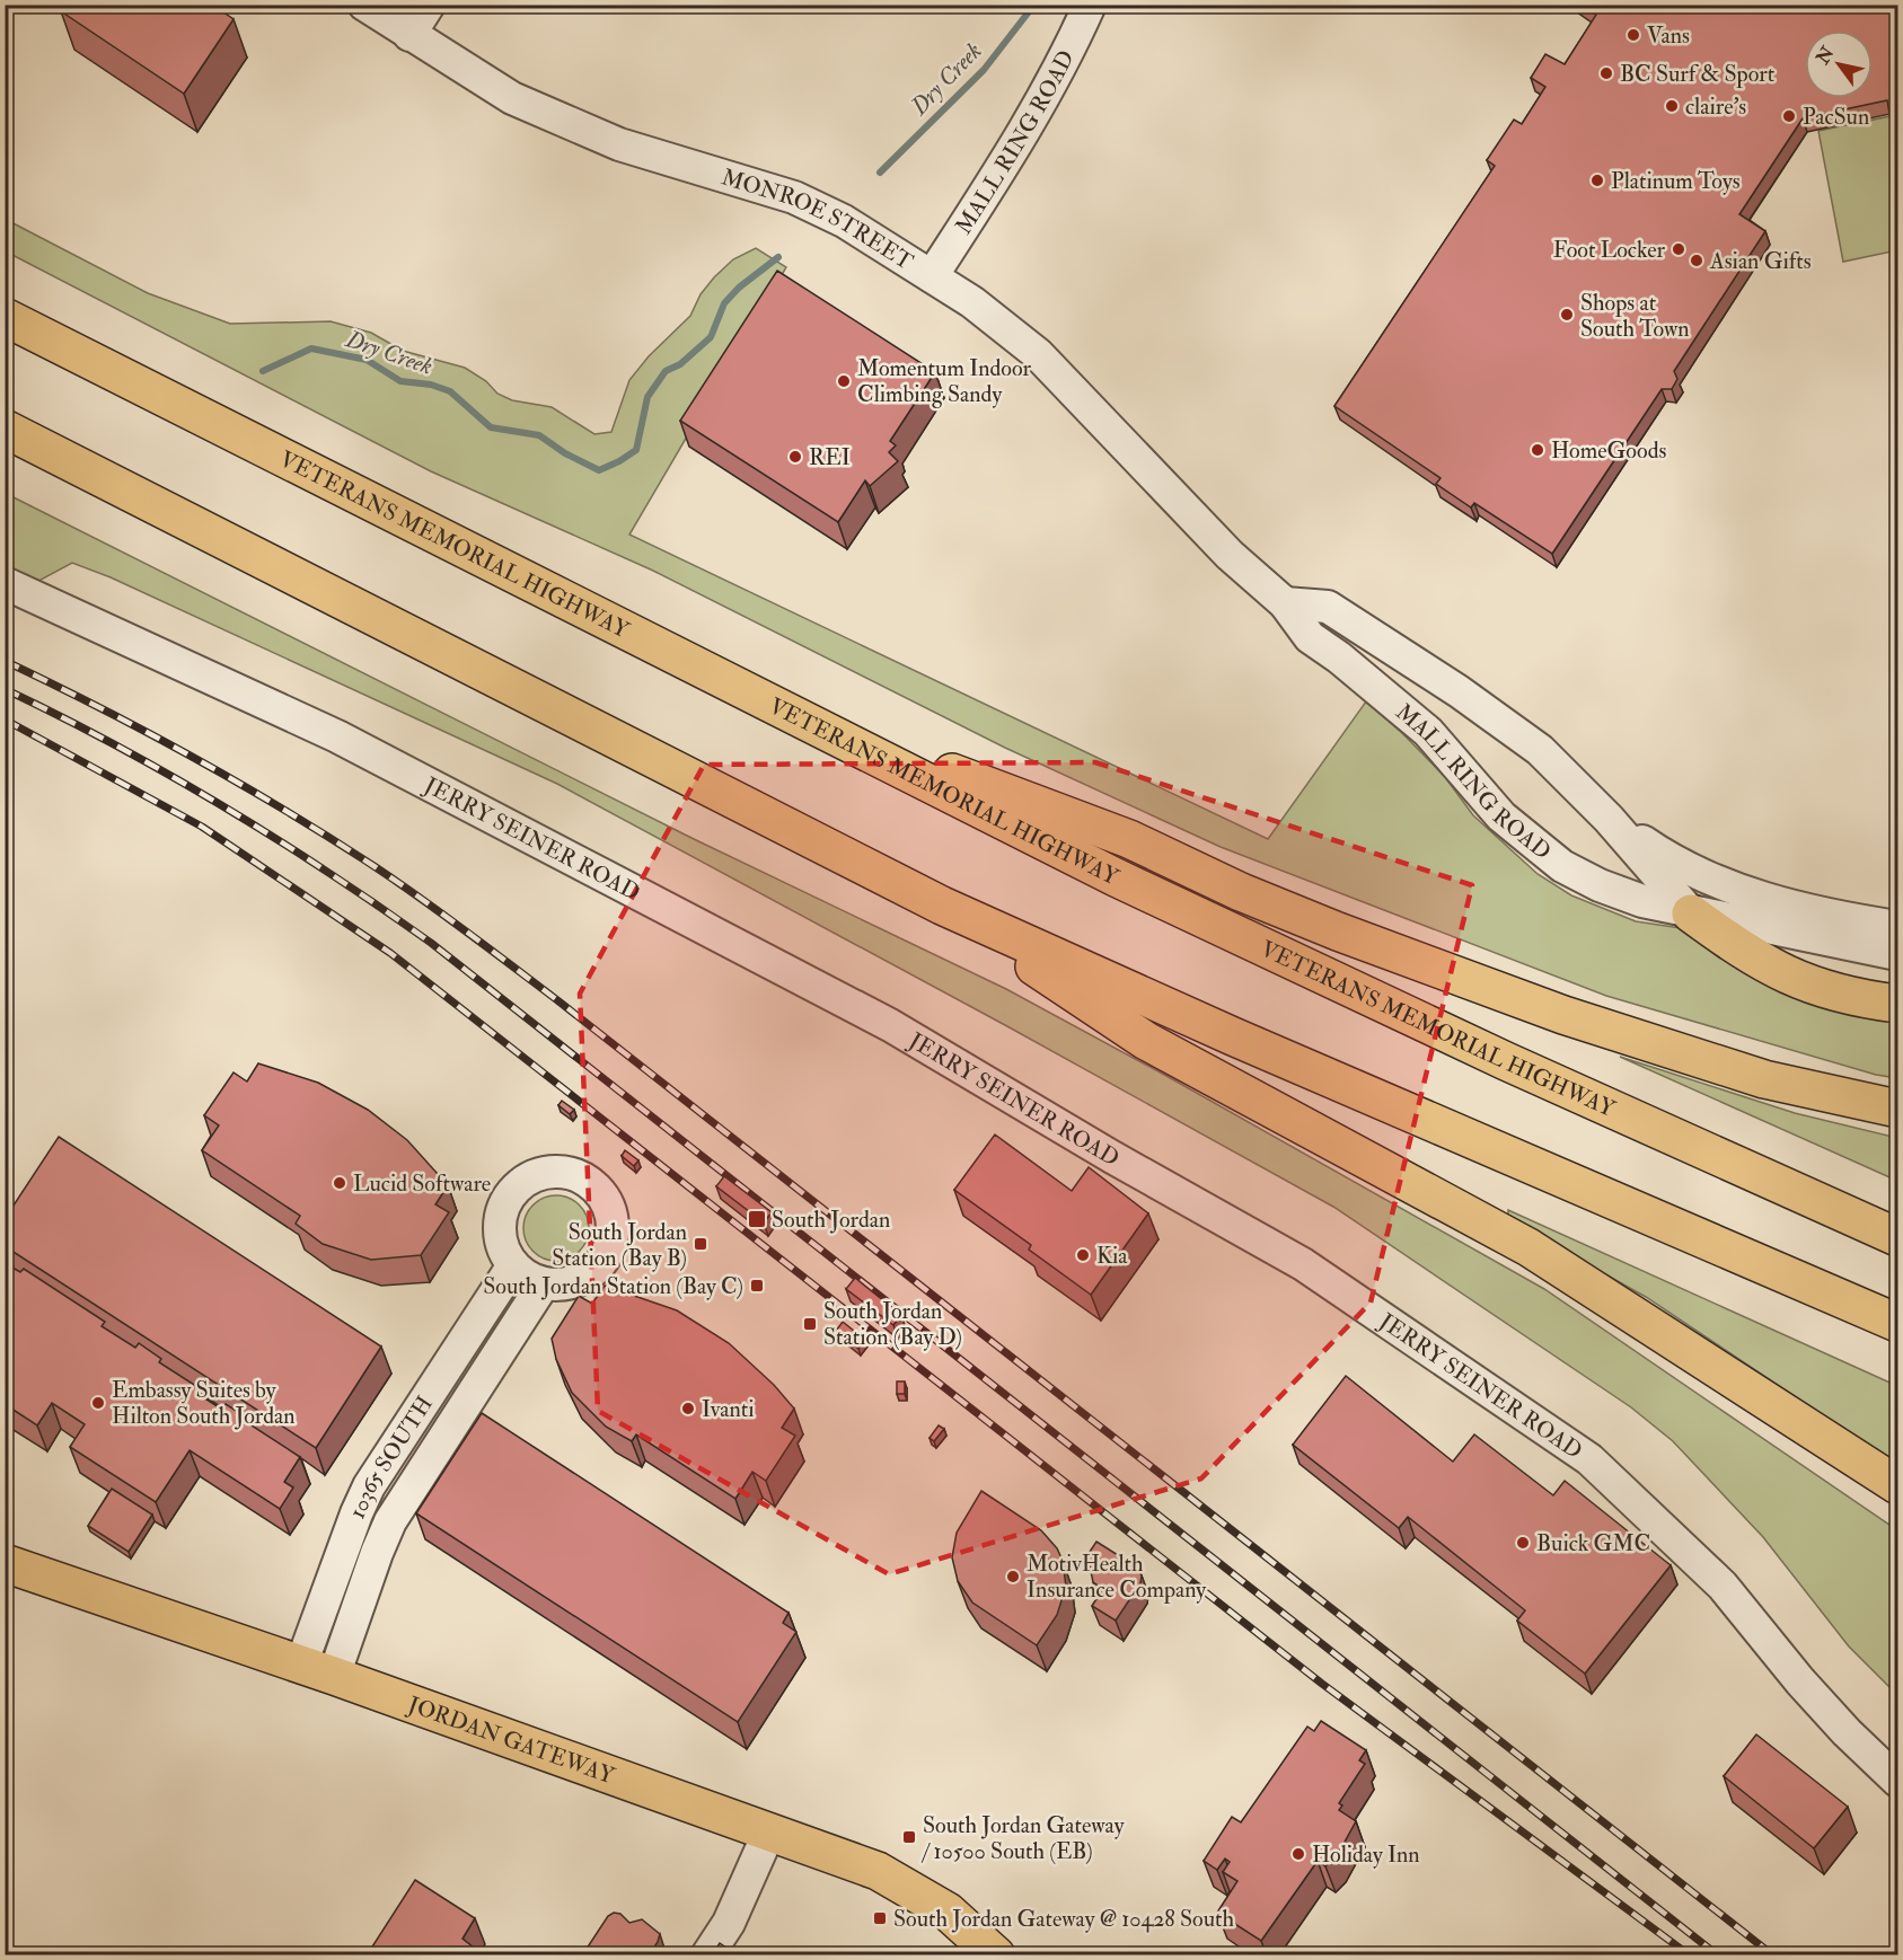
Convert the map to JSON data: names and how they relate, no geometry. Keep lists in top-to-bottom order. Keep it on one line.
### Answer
{"streets":{"main road":["VETERANS MEMORIAL HIGHWAY","JORDAN GATEWAY"],"street":["MALL RING ROAD","MONROE STREET","JERRY SEINER ROAD","10365 SOUTH"]},"crossings":[["MALL RING ROAD","MONROE STREET"],["10365 SOUTH","JORDAN GATEWAY"]],"water":["Dry Creek"],"places":{"other":["Vans","BC Surf & Sport","claire's","PacSun","Platinum Toys","Foot Locker","Asian Gifts","Shops at South Town","Momentum Indoor Climbing Sandy","HomeGoods","REI","Lucid Software","Kia","Embassy Suites by Hilton South Jordan","Ivanti","Buick GMC","MotivHealth Insurance Company","Holiday Inn"],"transit":["South Jordan","South Jordan Station (Bay B)","South Jordan Station (Bay C)","South Jordan Station (Bay D)","South Jordan Gateway / 10500 South (EB)","South Jordan Gateway @ 10428 South"]},"north":"top left"}
